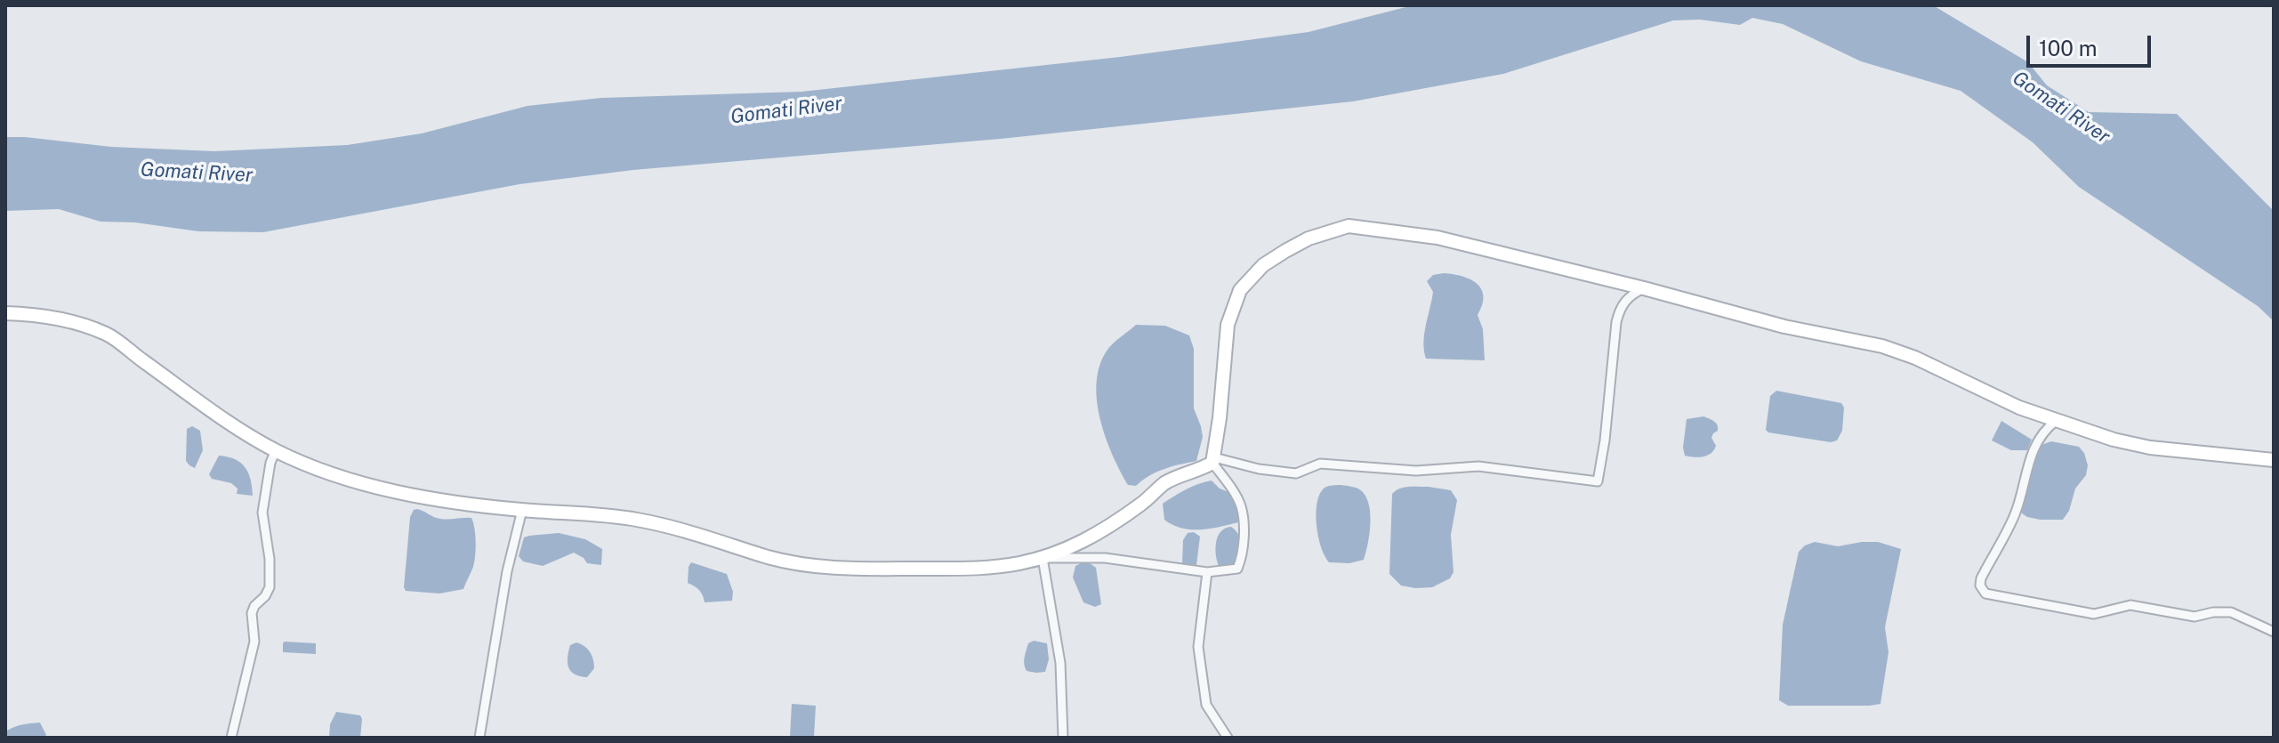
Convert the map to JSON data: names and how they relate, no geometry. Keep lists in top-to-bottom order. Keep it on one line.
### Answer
{"water":["Gomati River"],"scale_bar":"100 m"}
